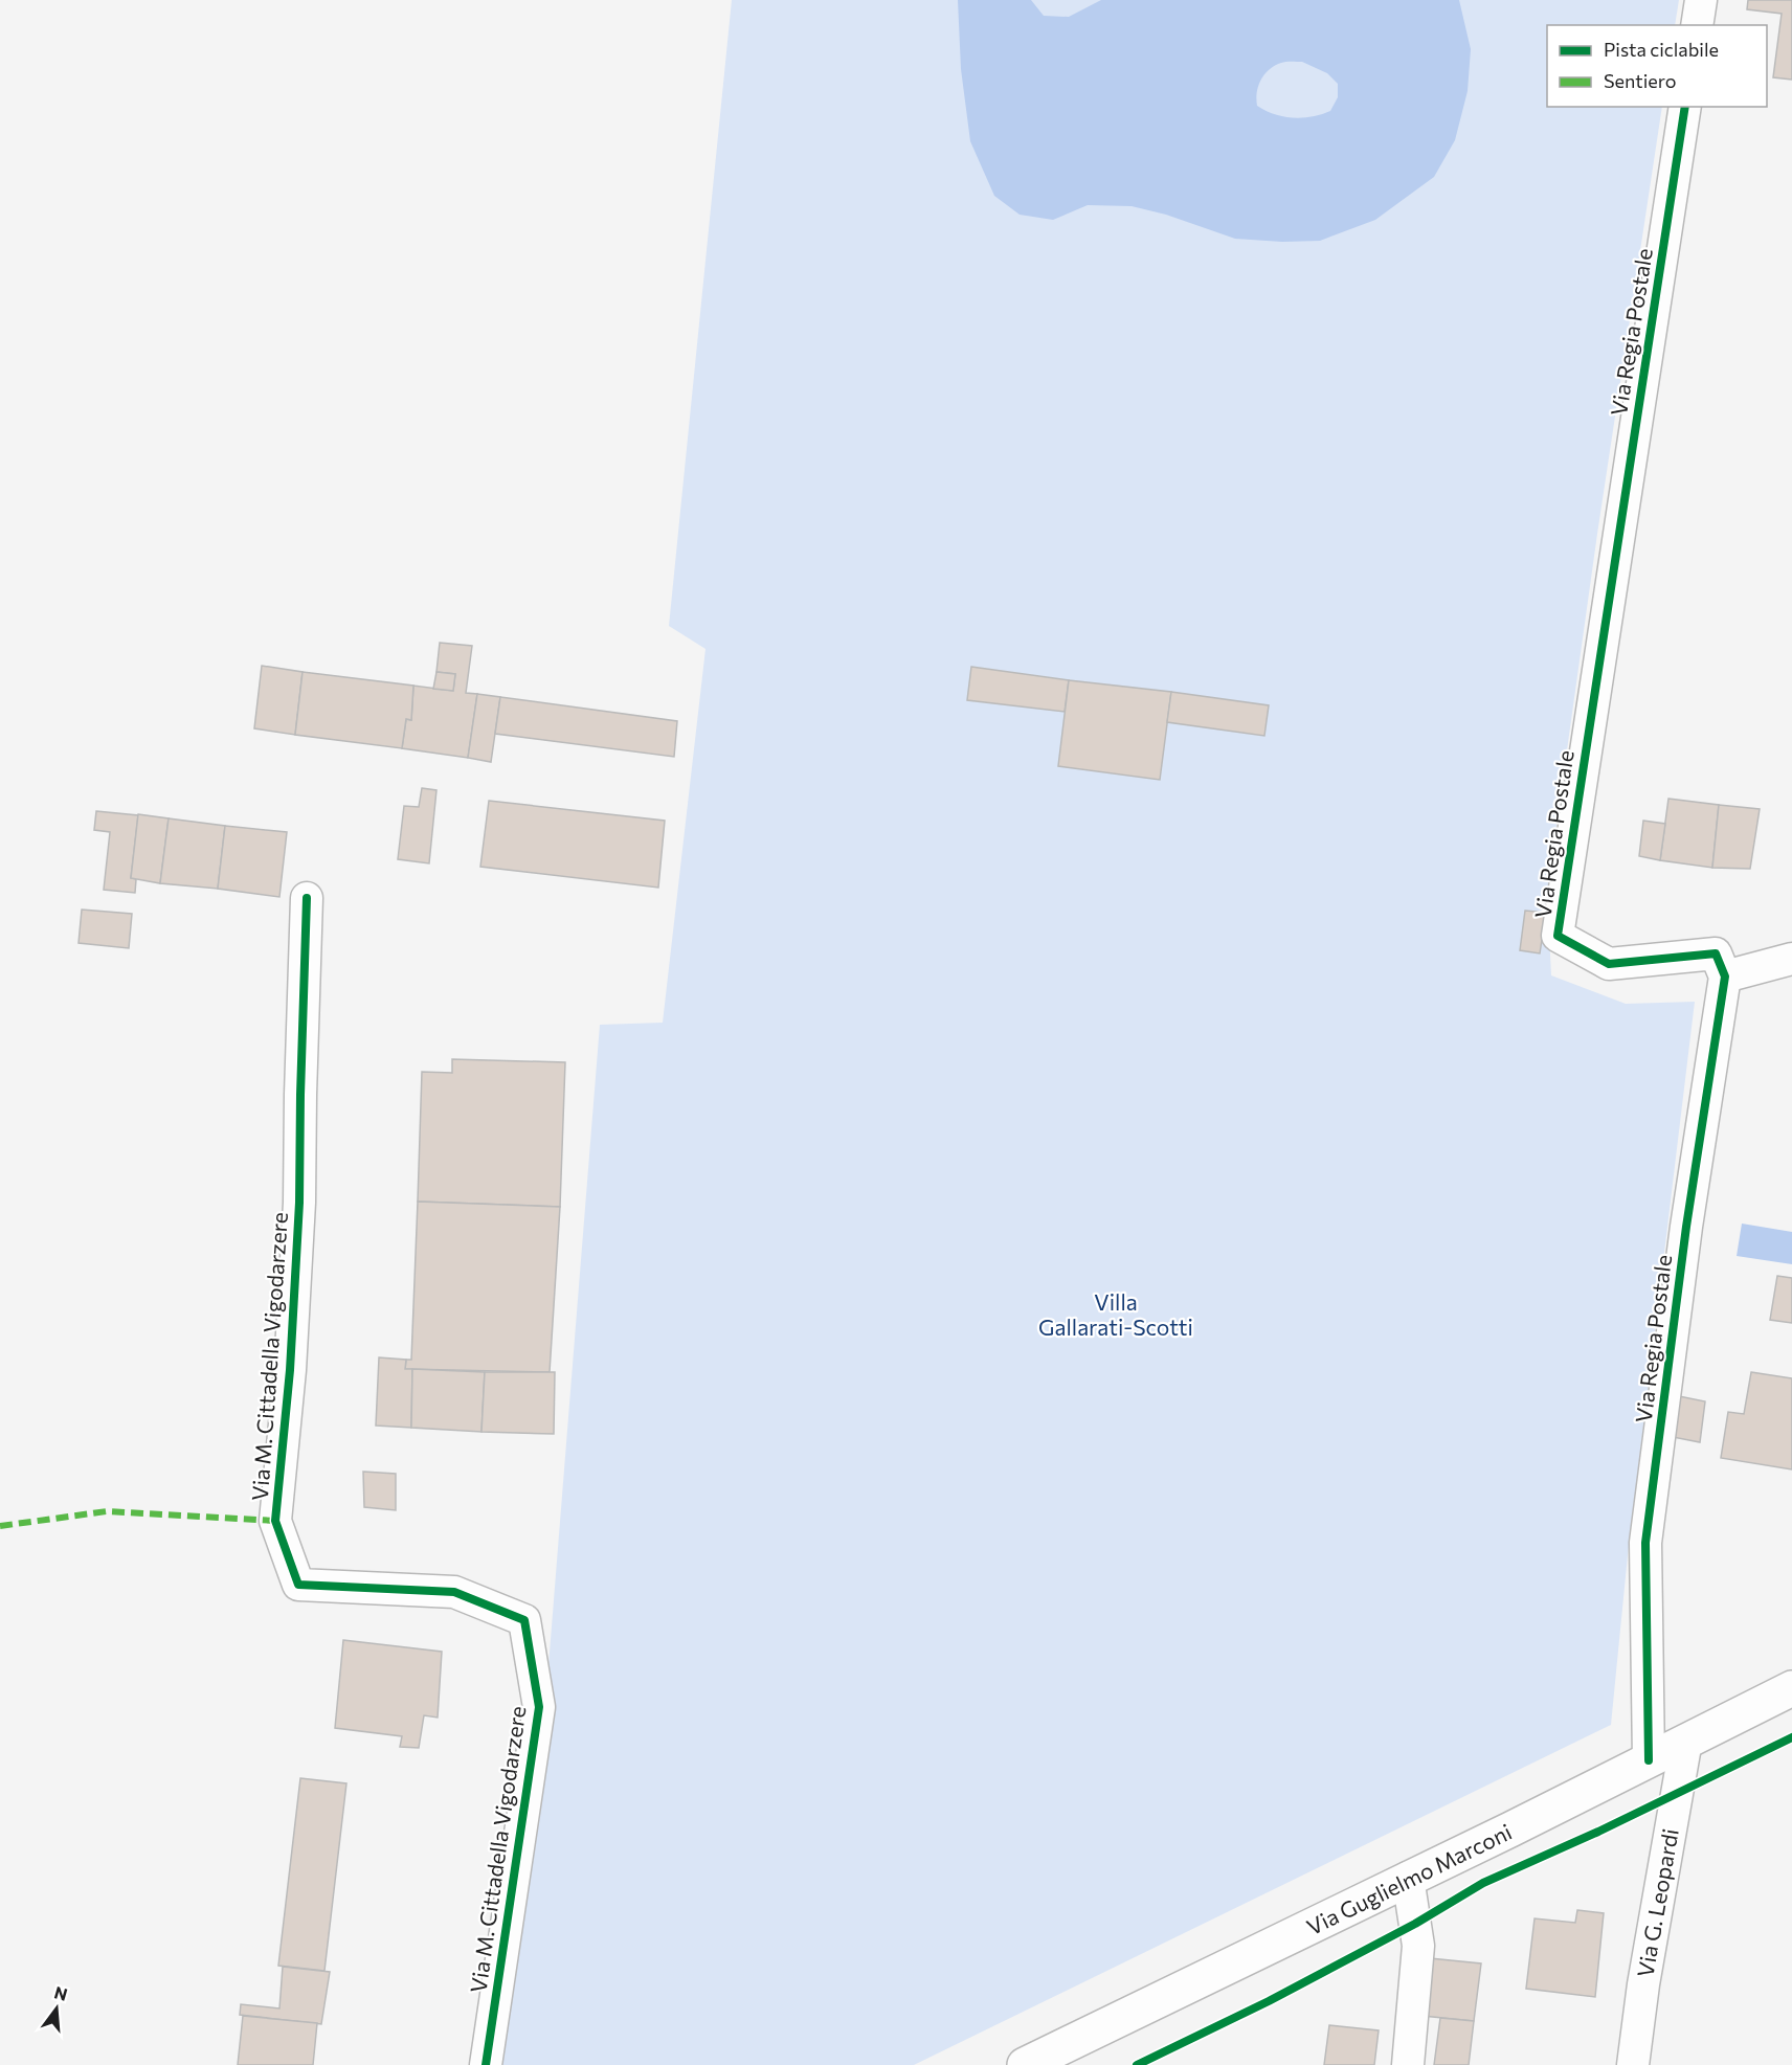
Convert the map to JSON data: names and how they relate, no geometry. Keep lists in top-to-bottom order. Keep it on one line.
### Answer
{"streets":{"street":["Via Regia Postale","Via M. Cittadella Vigodarzere","Via Guglielmo Marconi","Via G. Leopardi"]},"crossings":[["Via Regia Postale","Via Guglielmo Marconi"],["Via Guglielmo Marconi","Via G. Leopardi"]],"parks":["Villa Gallarati-Scotti"],"legend":["Pista ciclabile","Sentiero"],"north":"top"}
